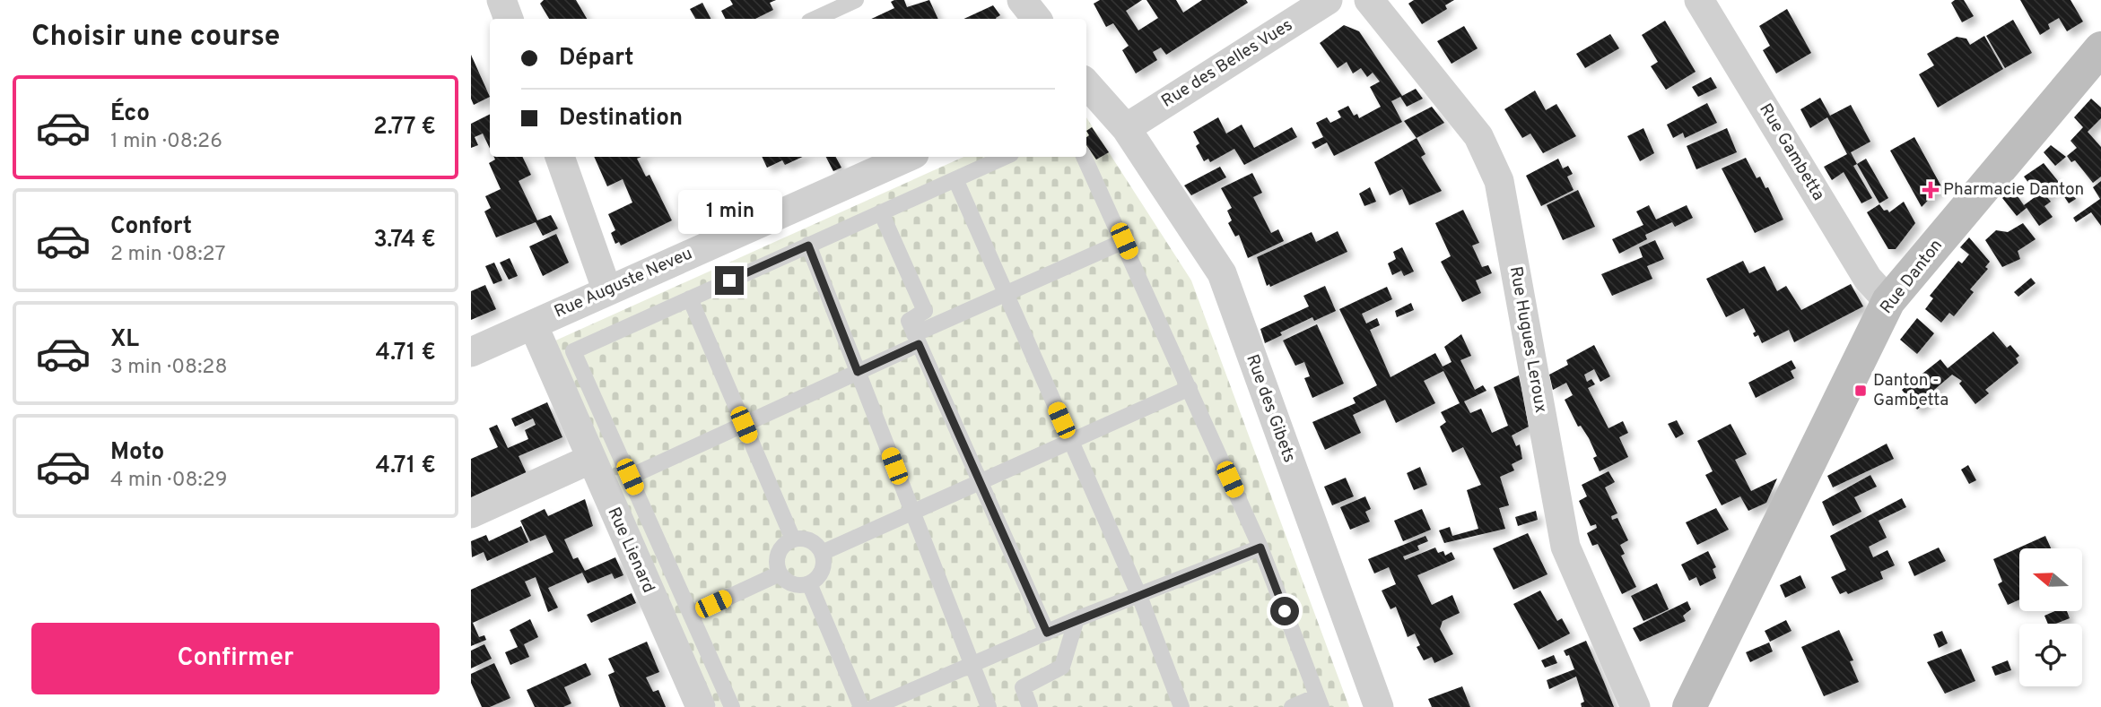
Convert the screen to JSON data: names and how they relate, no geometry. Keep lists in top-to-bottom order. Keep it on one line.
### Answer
{"streets":{"street":["Rue des Belles Vues","Rue Gambetta","Rue Danton","Rue Auguste Neveu","Rue Hugues Leroux","Rue des Gibets","Rue Lienard"]},"crossings":[["Rue des Belles Vues","Rue des Gibets"],["Rue Gambetta","Rue Danton"],["Rue Auguste Neveu","Rue Lienard"]],"places":{"health":["Pharmacie Danton"],"transit":["Danton - Gambetta"]},"north":"left","page":{"heading":"Choisir une course","banner":["Départ","Destination"],"list":[{"name":"Éco","note":"1 min · 08:26","value":"2.77 €"},{"name":"Confort","note":"2 min · 08:27","value":"3.74 €"},{"name":"XL","note":"3 min · 08:28","value":"4.71 €"},{"name":"Moto","note":"4 min · 08:29","value":"4.71 €"}],"bubble":"1 min","buttons":"Confirmer"}}
